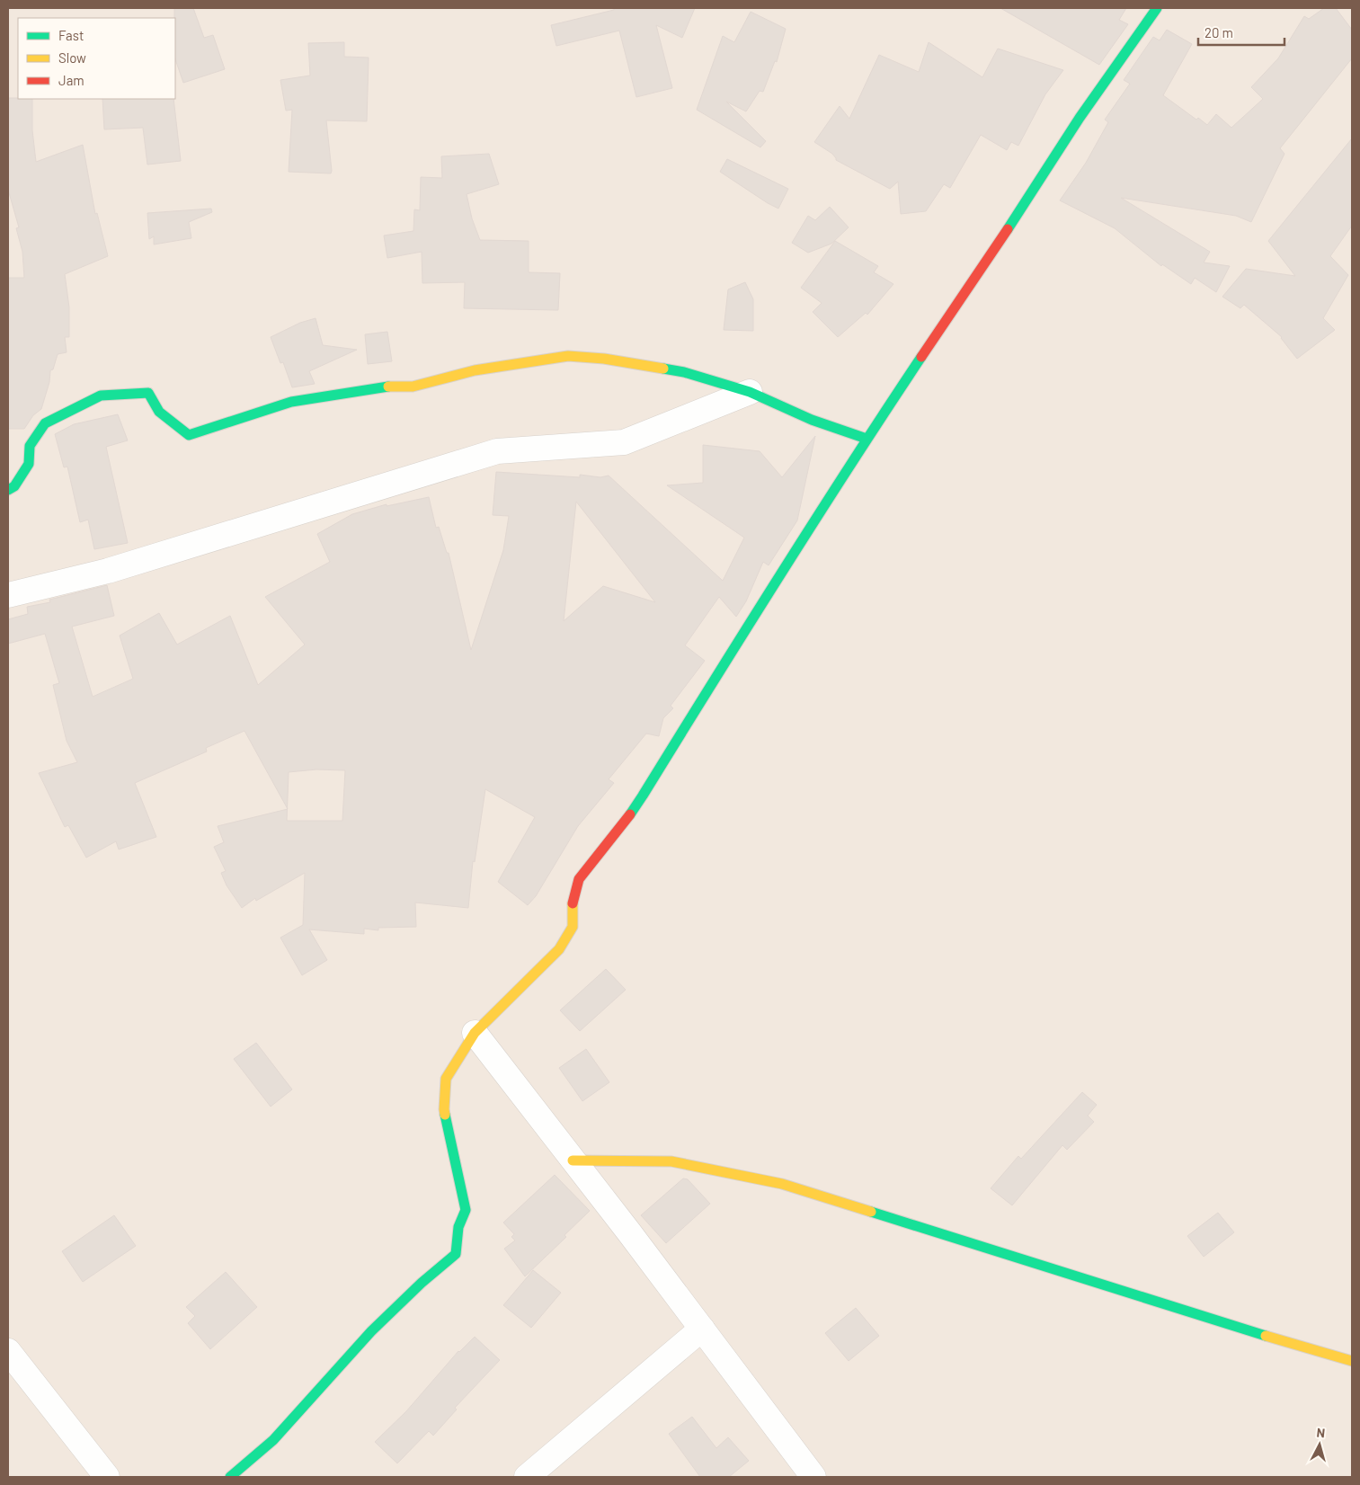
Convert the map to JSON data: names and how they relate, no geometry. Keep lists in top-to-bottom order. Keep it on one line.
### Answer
{"legend":["Fast","Slow","Jam"],"scale_bar":"20 m","north":"top"}
